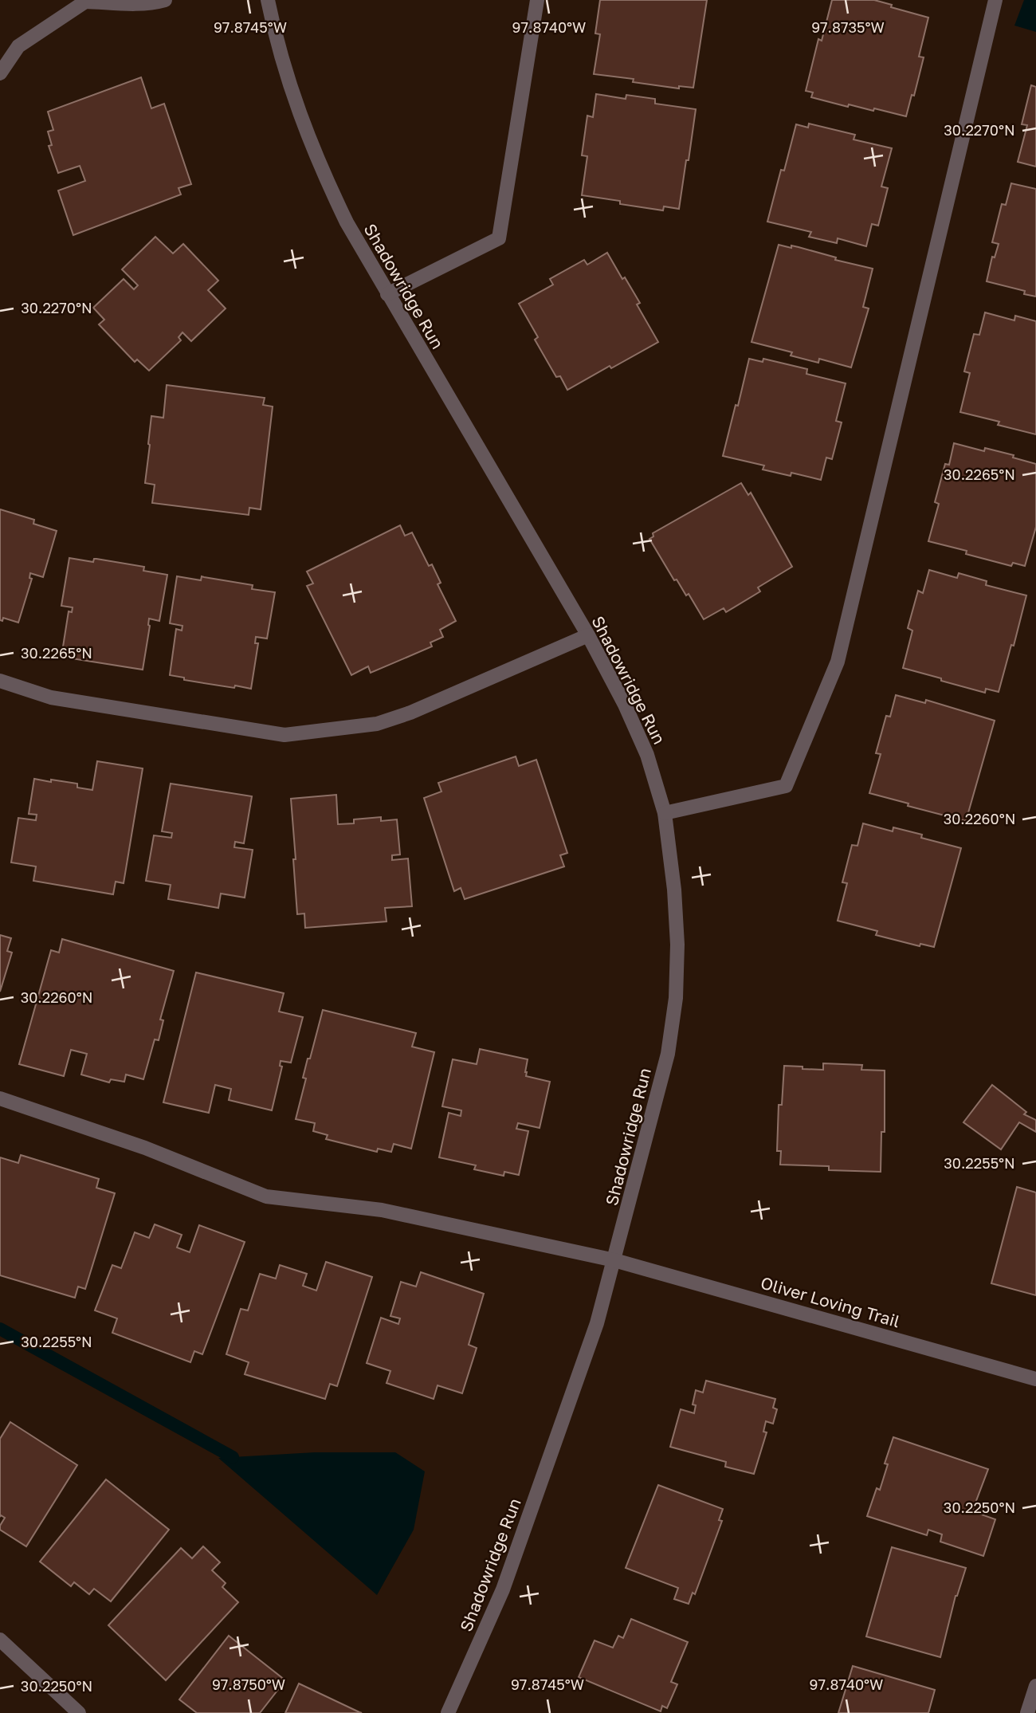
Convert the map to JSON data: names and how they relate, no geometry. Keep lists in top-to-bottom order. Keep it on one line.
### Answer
{"streets":{"street":["Shadowridge Run","Oliver Loving Trail"]},"crossings":[["Shadowridge Run","Oliver Loving Trail"]],"coordinates":["97.8745°W","97.8740°W","97.8735°W","30.2270°N","30.2265°N","30.2260°N","30.2255°N","30.2250°N","97.8750°W"]}
